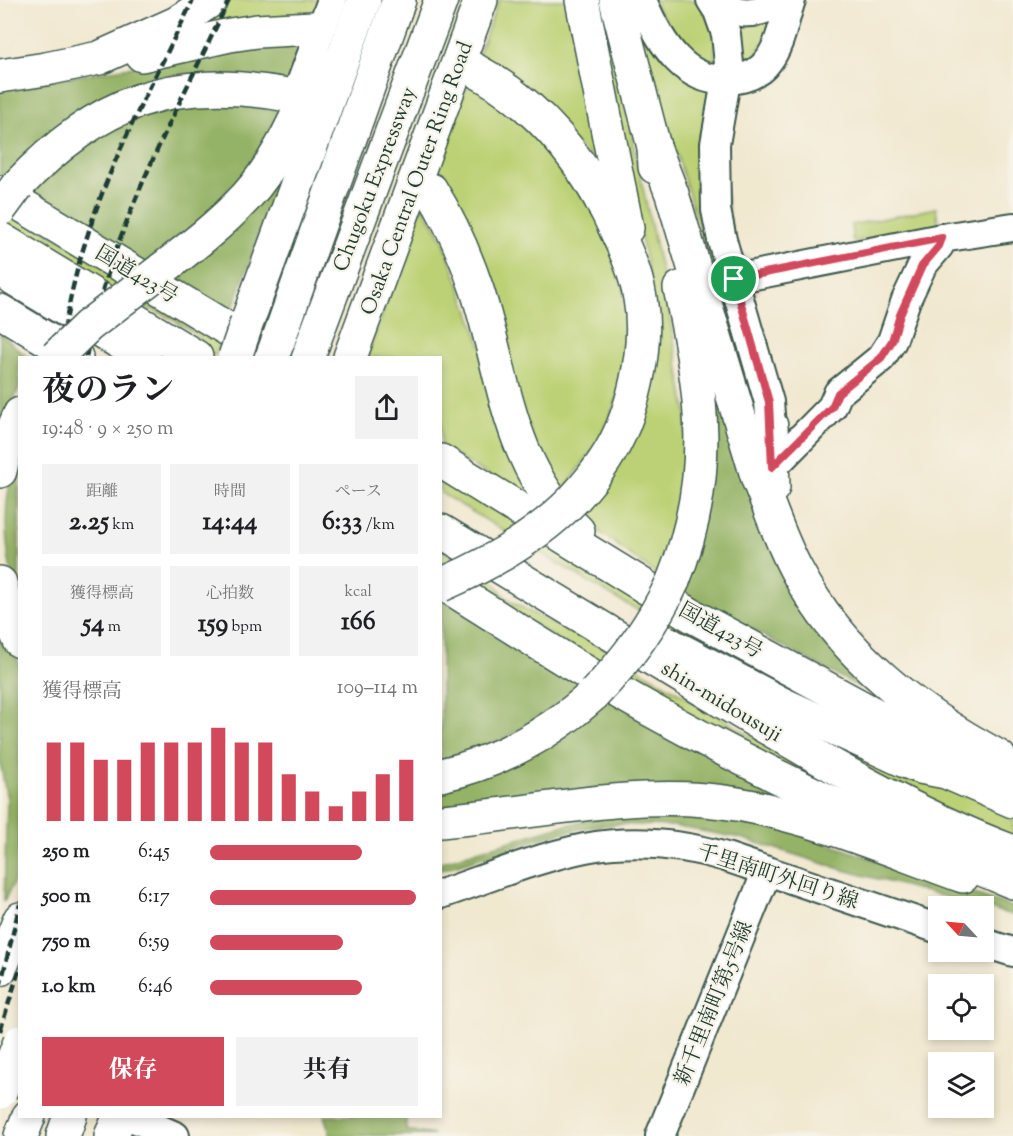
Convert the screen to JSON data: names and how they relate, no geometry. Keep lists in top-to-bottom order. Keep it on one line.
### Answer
{"streets":{"main road":["Osaka Central Outer Ring Road","Chugoku Expressway","国道423号","shin-midousuji"],"street":["千里南町外回り線","新千里南町第5号線"]},"crossings":[["Chugoku Expressway","国道423号"],["千里南町外回り線","新千里南町第5号線"]],"north":"top left","page":{"heading":["夜のラン","19:48 · 9 × 250 m"],"stats":[["距離","2.25 km"],["時間","14:44"],["ペース","6:33 /km"],["獲得標高","54 m"],["心拍数","159 bpm"],["kcal","166"]],"chart":["獲得標高","109–114 m"],"list":[{"name":"250 m","note":"6:45"},{"name":"500 m","note":"6:17"},{"name":"750 m","note":"6:59"},{"name":"1.0 km","note":"6:46"}],"buttons":["保存","共有"]}}
